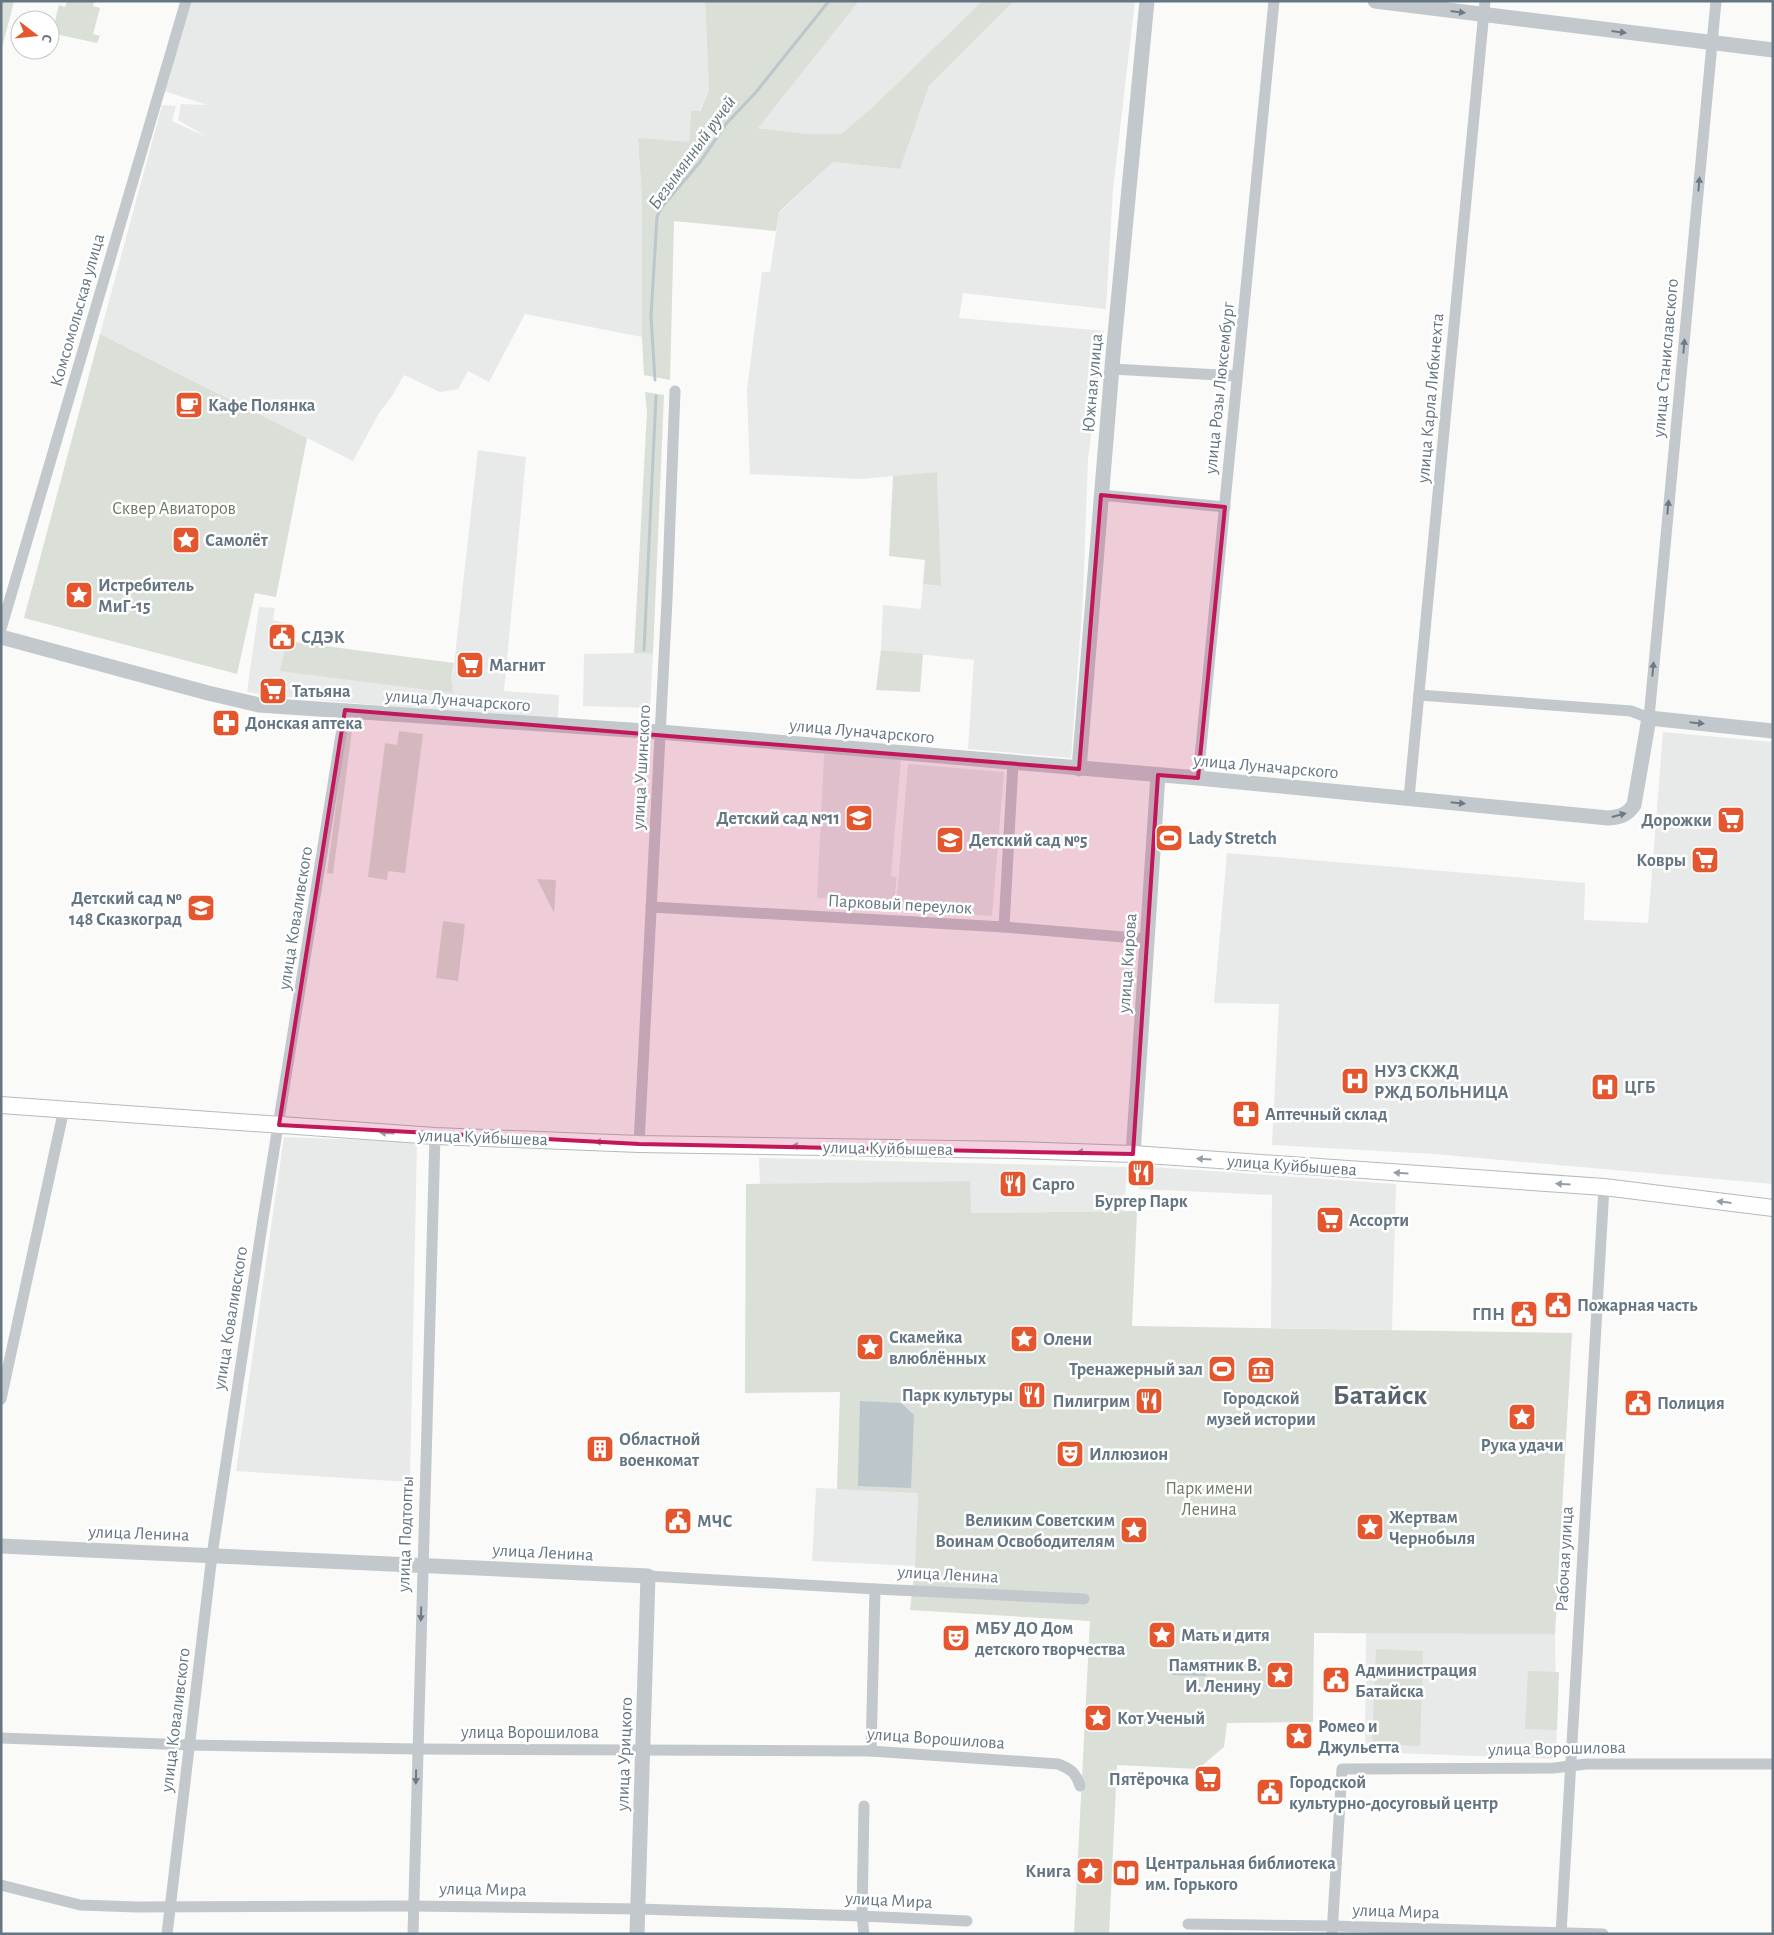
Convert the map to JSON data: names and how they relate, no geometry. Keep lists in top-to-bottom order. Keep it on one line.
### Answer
{"streets":{"main road":["улица Куйбышева"],"street":["Комсомольская улица","улица Станиславского","Южная улица","улица Розы Люксембург","улица Карла Либкнехта","улица Луначарского","улица Ушинского","Парковый переулок","улица Коваливского","улица Кирова","улица Ленина","улица Подтопты","Рабочая улица","улица Ворошилова","улица Урицкого","улица Мира"]},"crossings":[["улица Станиславского","улица Луначарского"],["Южная улица","улица Луначарского"],["улица Розы Люксембург","улица Луначарского"],["улица Карла Либкнехта","улица Луначарского"],["улица Луначарского","улица Ушинского"],["улица Луначарского","улица Коваливского"],["улица Луначарского","улица Кирова"],["улица Ушинского","Парковый переулок"],["улица Ушинского","улица Куйбышева"],["Парковый переулок","улица Кирова"],["улица Коваливского","улица Куйбышева"],["улица Коваливского","улица Ленина"],["улица Коваливского","улица Ворошилова"],["улица Коваливского","улица Мира"],["улица Кирова","улица Куйбышева"],["улица Куйбышева","улица Подтопты"],["улица Куйбышева","Рабочая улица"],["улица Ленина","улица Подтопты"],["улица Ленина","улица Урицкого"],["улица Подтопты","улица Ворошилова"],["улица Подтопты","улица Мира"],["Рабочая улица","улица Ворошилова"],["Рабочая улица","улица Мира"],["улица Ворошилова","улица Урицкого"],["улица Ворошилова","улица Мира"],["улица Урицкого","улица Мира"]],"one_way":["улица Станиславского","улица Куйбышева","улица Подтопты"],"districts":["Батайск"],"water":["Безымянный ручей"],"parks":["Сквер Авиаторов","Парк имени Ленина"],"places":{"cafe":["Кафе Полянка"],"place":["Самолёт","Истребитель МиГ-15","Олени","Скамейка влюблённых","Рука удачи","Жертвам Чернобыля","Великим Советским Воинам Освободителям","Мать и дитя","Памятник В. И. Ленину","Кот Ученый","Ромео и Джульетта","Книга"],"public building":["СДЭК","Пожарная часть","ГПН","Полиция","МЧС","Администрация Батайска","Городской культурно-досуговый центр"],"supermarket":["Магнит","Татьяна","Дорожки","Ковры","Ассорти","Пятёрочка"],"pharmacy":["Донская аптека","Аптечный склад"],"school or university":["Детский сад №11","Детский сад №5","Детский сад № 148 Сказкоград"],"sports":["Lady Stretch","Тренажерный зал"],"hospital":["НУЗ СКЖД РЖД БОЛЬНИЦА","ЦГБ"],"restaurant":["Бургер Парк","Сарго","Парк культуры","Пилигрим"],"museum":["Городской музей истории"],"building":["Областной военкомат"],"theatre":["Иллюзион","МБУ ДО Дом детского творчества"],"library":["Центральная библиотека им. Горького"]},"north":"right"}
